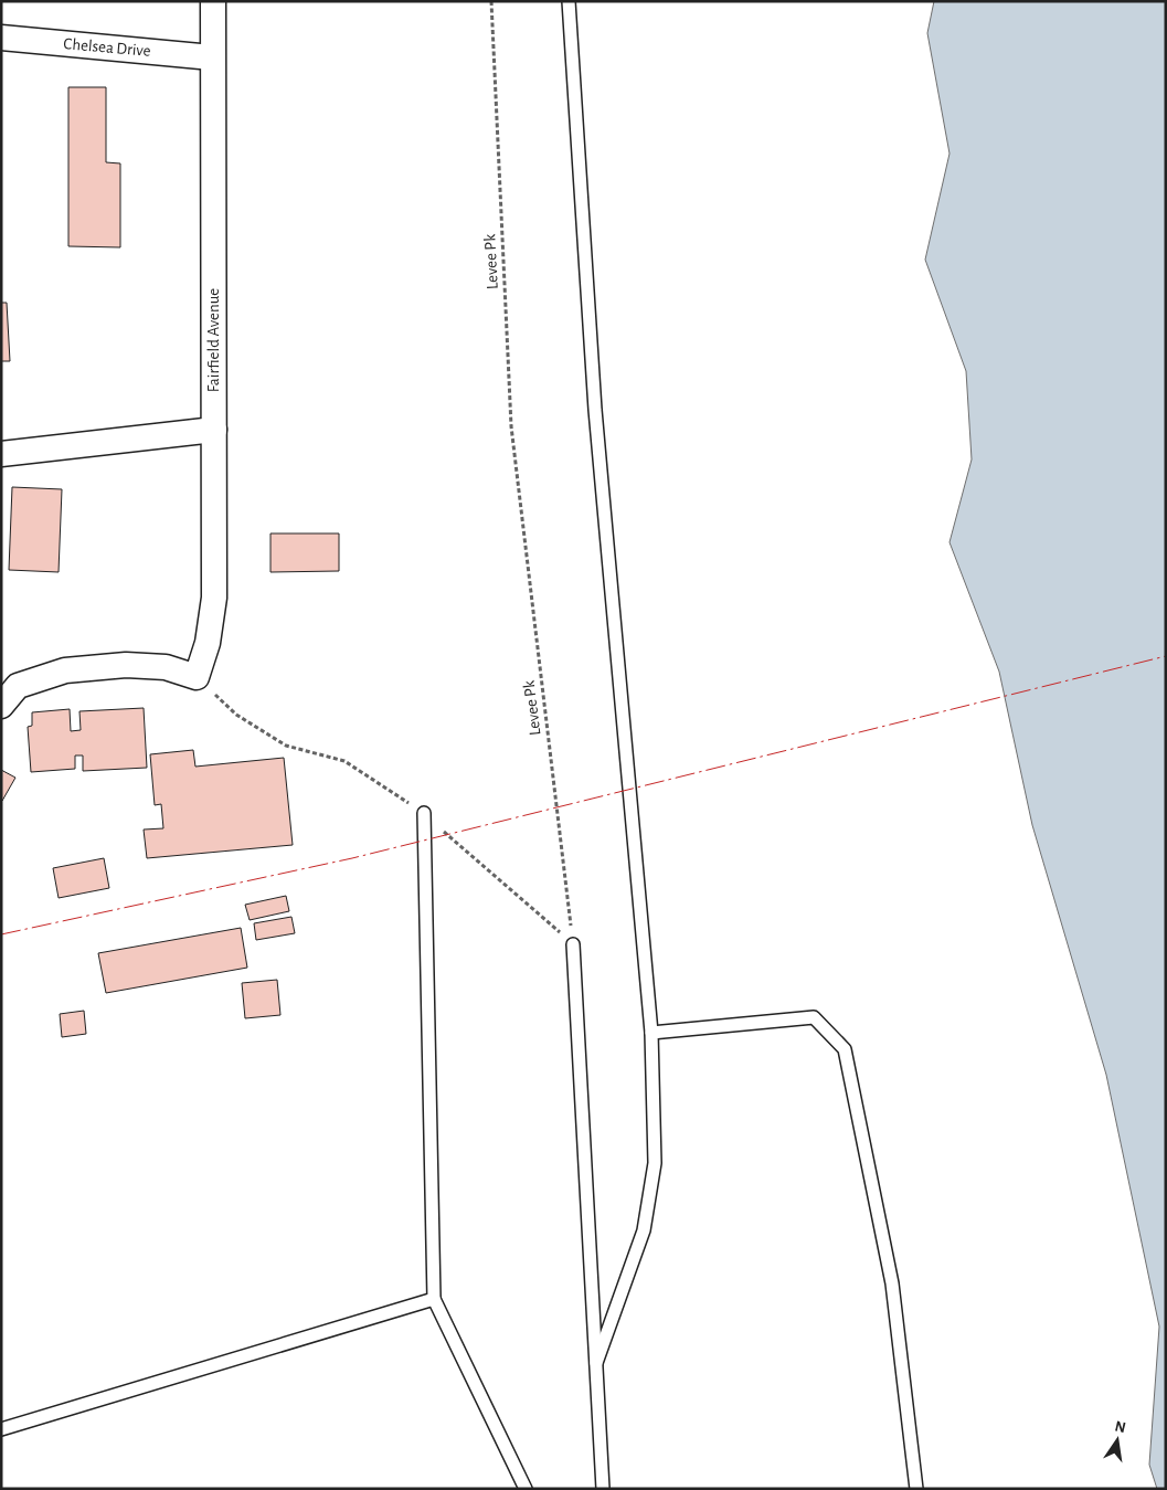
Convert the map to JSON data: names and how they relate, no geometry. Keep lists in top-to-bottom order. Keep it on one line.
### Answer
{"streets":{"street":["Chelsea Drive","Fairfield Avenue"],"path":["Levee Pk"]},"crossings":[["Chelsea Drive","Fairfield Avenue"]],"north":"top"}
